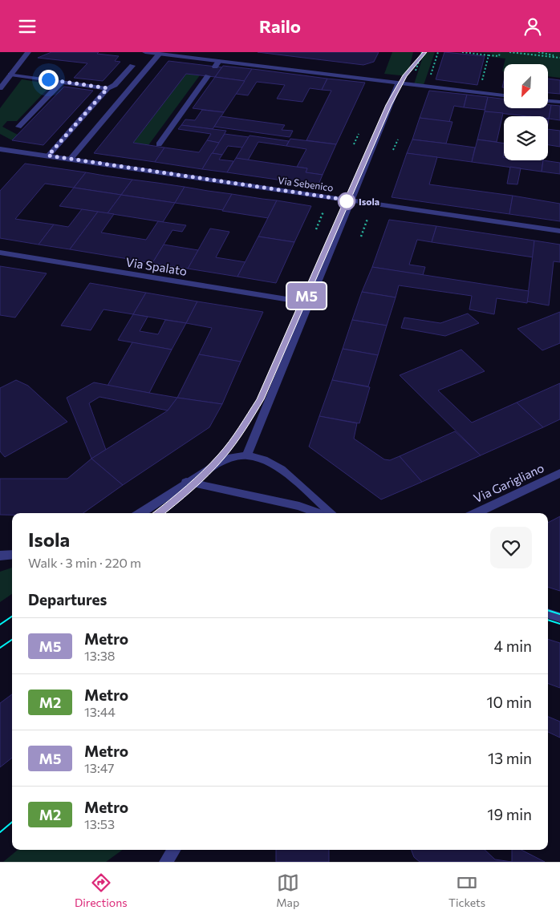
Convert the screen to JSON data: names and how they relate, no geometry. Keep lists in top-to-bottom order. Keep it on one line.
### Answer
{"streets":{"street":["Via Sebenico","Via Spalato","Via Garigliano"]},"places":["Isola"],"lines":["metro line M5"],"north":"bottom left","page":{"header":"Railo","on_map":"M5","heading":[["Isola","Walk · 3 min · 220 m"],"Departures"],"list":[{"mark":"M5","name":"Metro","note":"13:38","value":"4 min"},{"mark":"M2","name":"Metro","note":"13:44","value":"10 min"},{"mark":"M5","name":"Metro","note":"13:47","value":"13 min"},{"mark":"M2","name":"Metro","note":"13:53","value":"19 min"}],"tabs":["Directions","Map","Tickets"]}}
